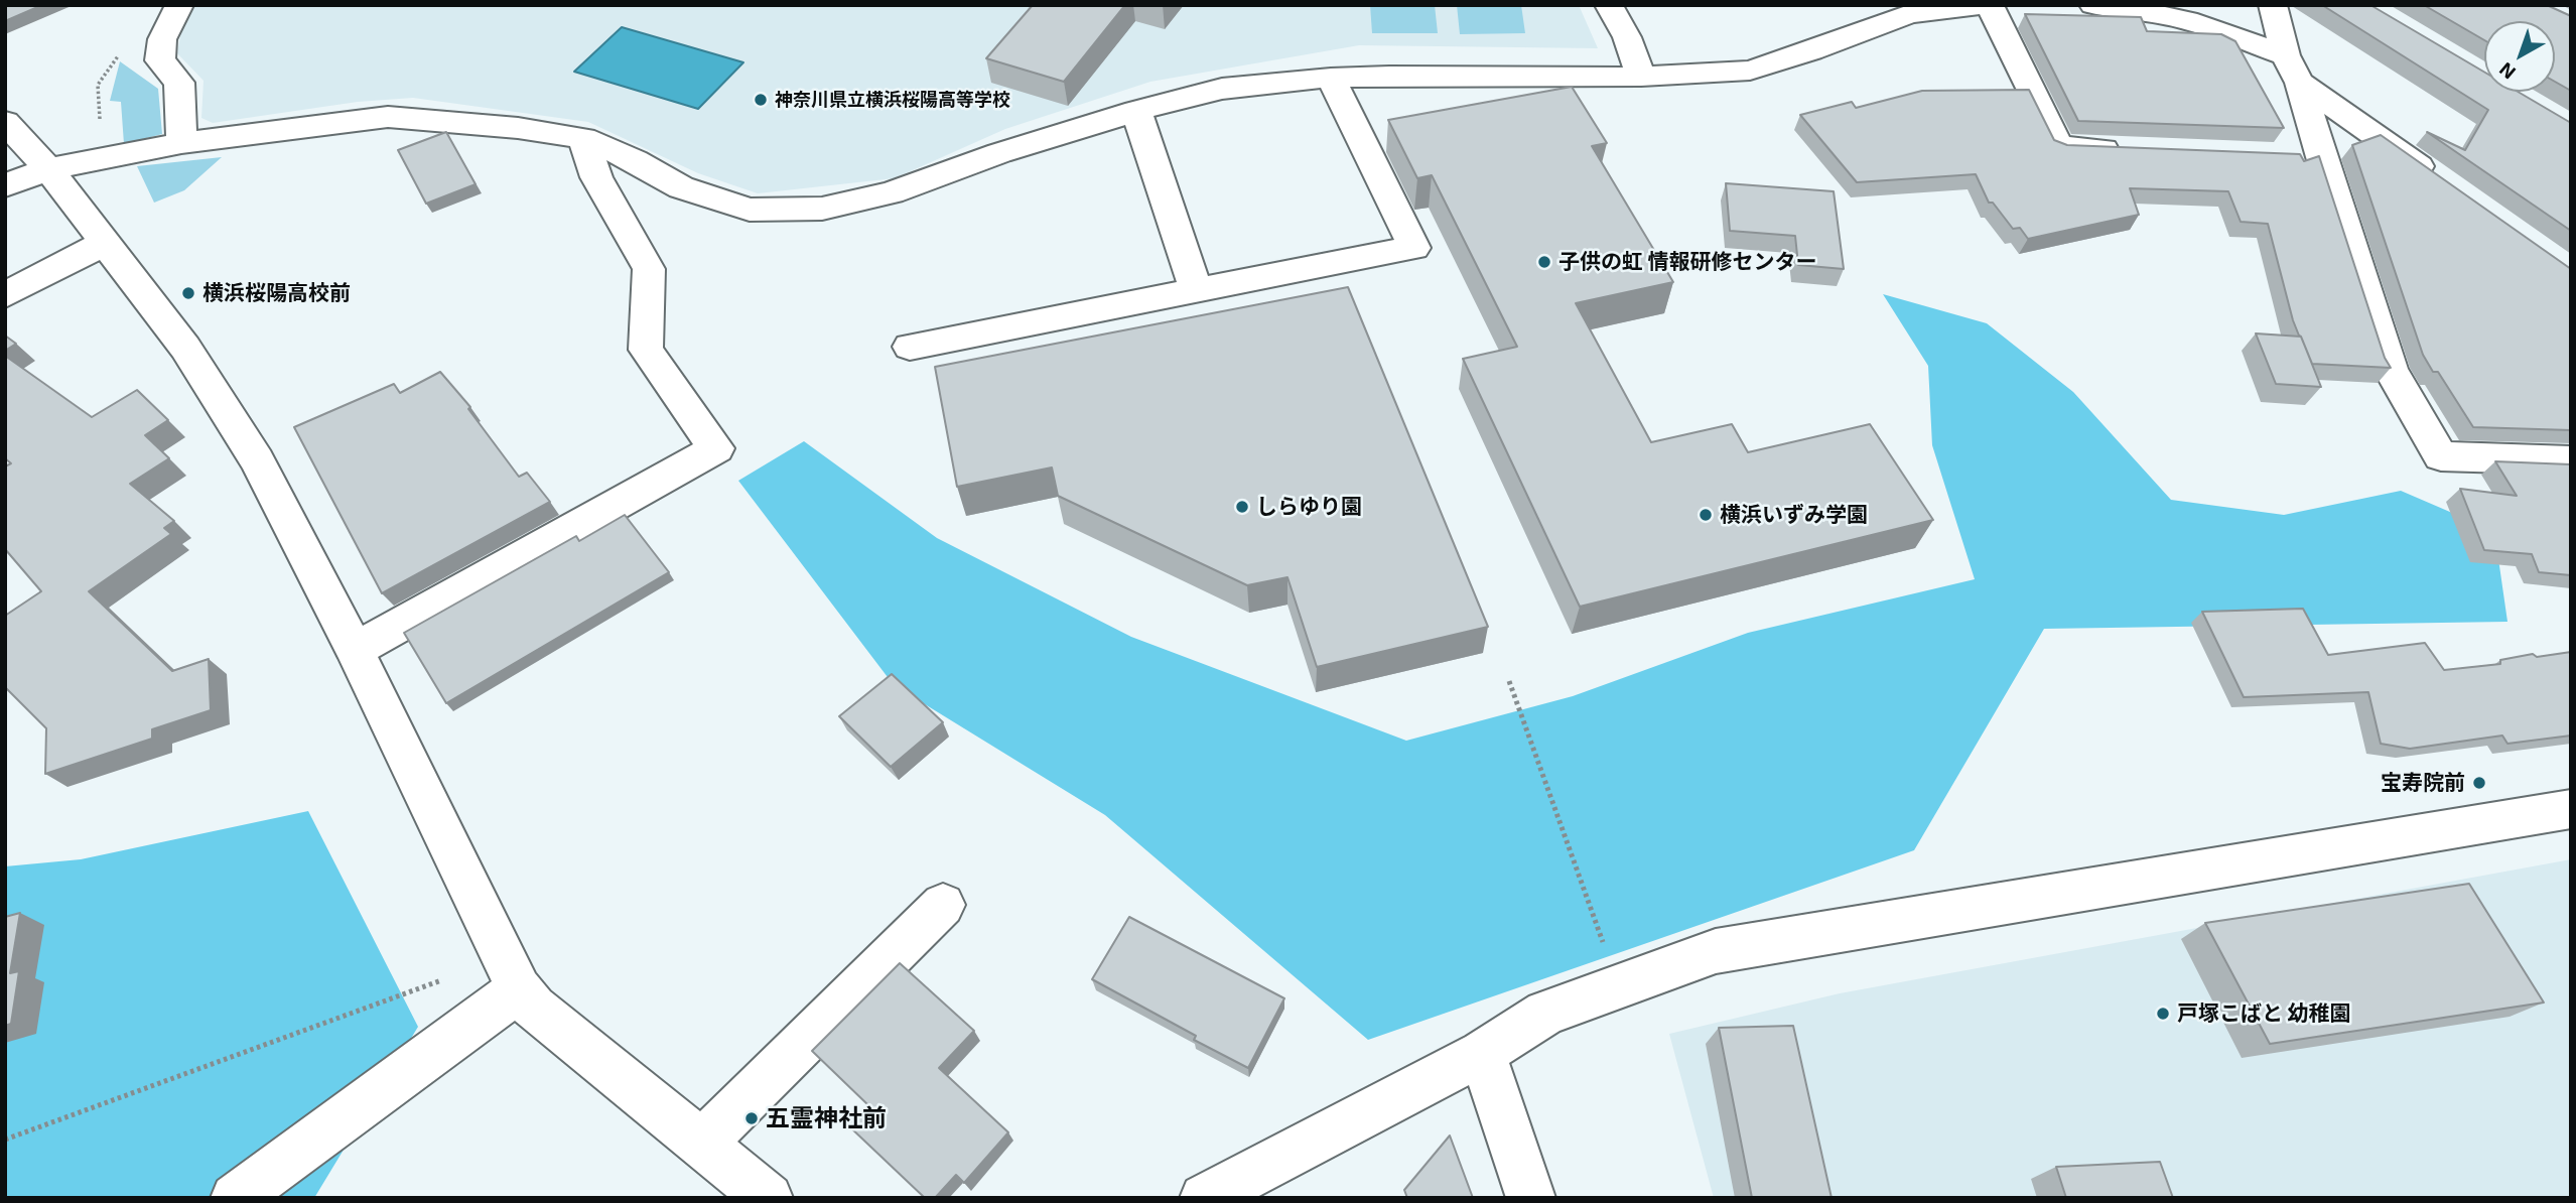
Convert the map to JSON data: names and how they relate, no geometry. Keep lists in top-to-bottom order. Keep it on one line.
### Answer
{"places":["神奈川県立横浜桜陽高等学校","子供の虹 情報研修センター","横浜桜陽高校前","しらゆり園","横浜いずみ学園","宝寿院前","戸塚こばと 幼稚園","五霊神社前"],"north":"bottom left"}
